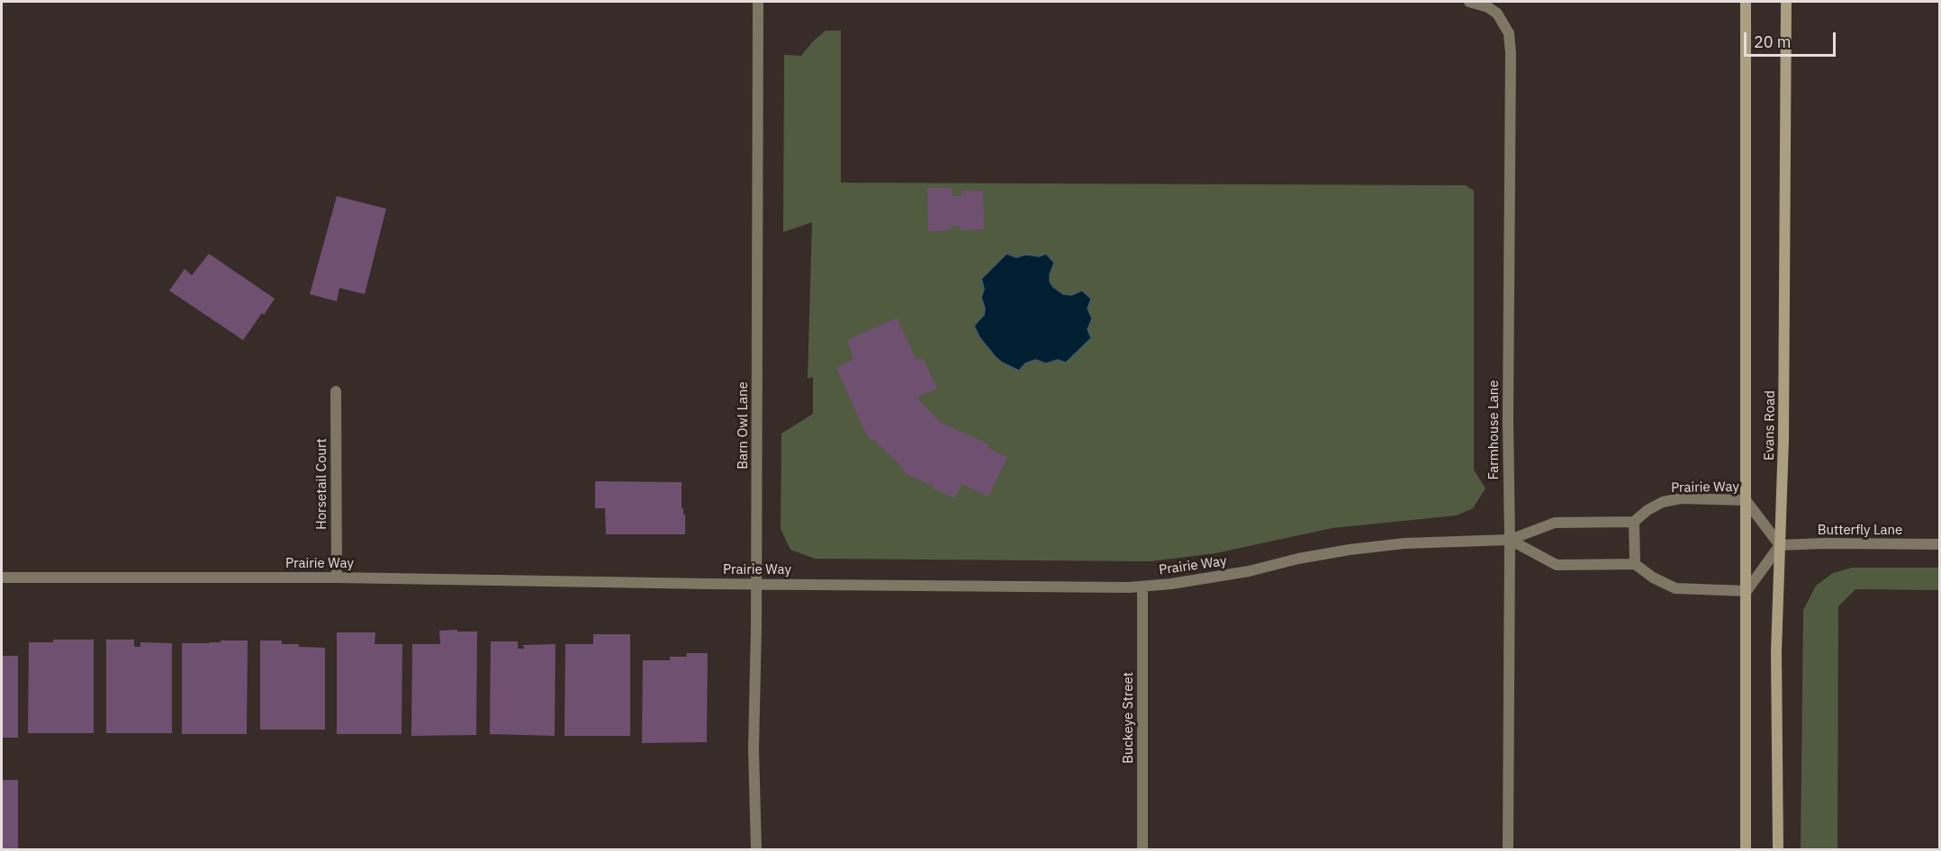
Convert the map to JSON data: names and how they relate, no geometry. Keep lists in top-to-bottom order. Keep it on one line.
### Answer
{"streets":{"street":["Barn Owl Lane","Evans Road","Farmhouse Lane","Horsetail Court","Prairie Way","Butterfly Lane","Buckeye Street"]},"crossings":[["Barn Owl Lane","Prairie Way"],["Evans Road","Prairie Way"],["Evans Road","Butterfly Lane"],["Farmhouse Lane","Prairie Way"],["Horsetail Court","Prairie Way"],["Prairie Way","Butterfly Lane"],["Prairie Way","Buckeye Street"]],"scale_bar":"20 m"}
